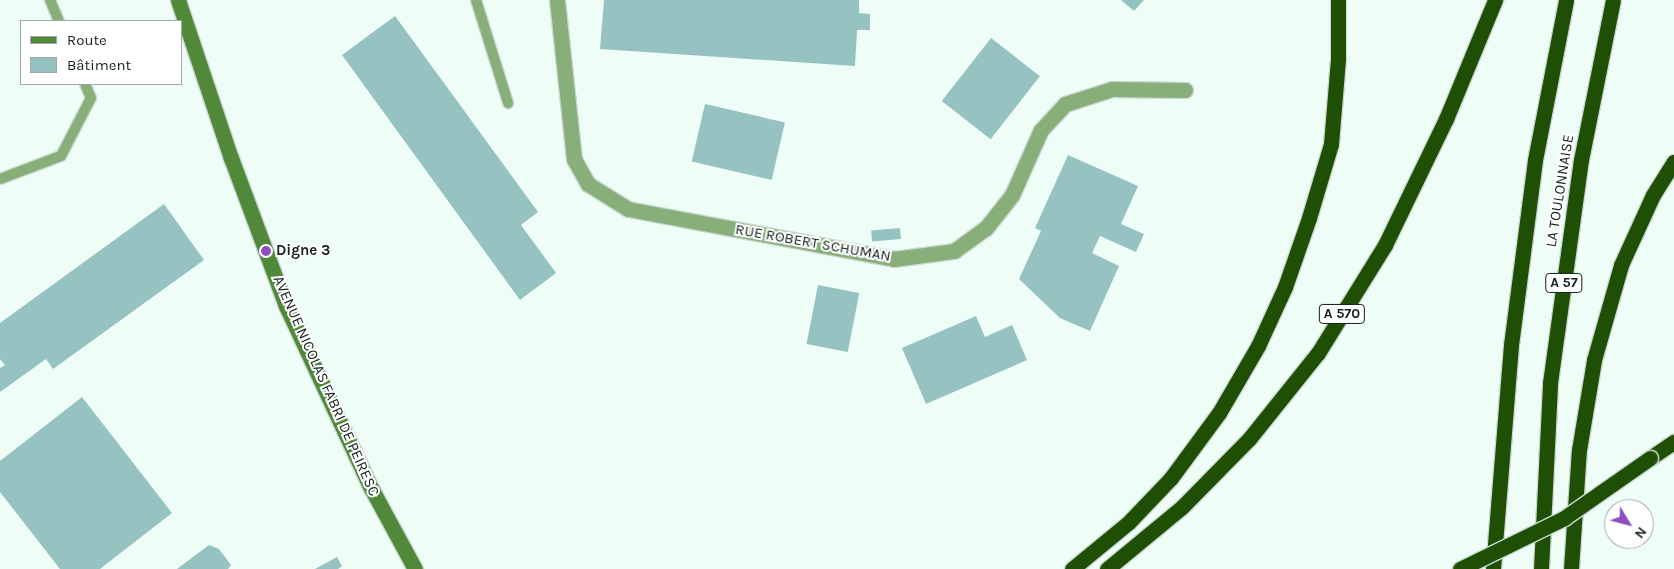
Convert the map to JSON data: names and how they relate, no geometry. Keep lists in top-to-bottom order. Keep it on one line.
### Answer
{"streets":{"highway":["LA TOULONNAISE","A 57","A 570"],"street":["RUE ROBERT SCHUMAN","AVENUE NICOLAS FABRI DE PEIRESC"]},"places":["Digne 3"],"legend":["Route","Bâtiment"],"north":"bottom right"}
